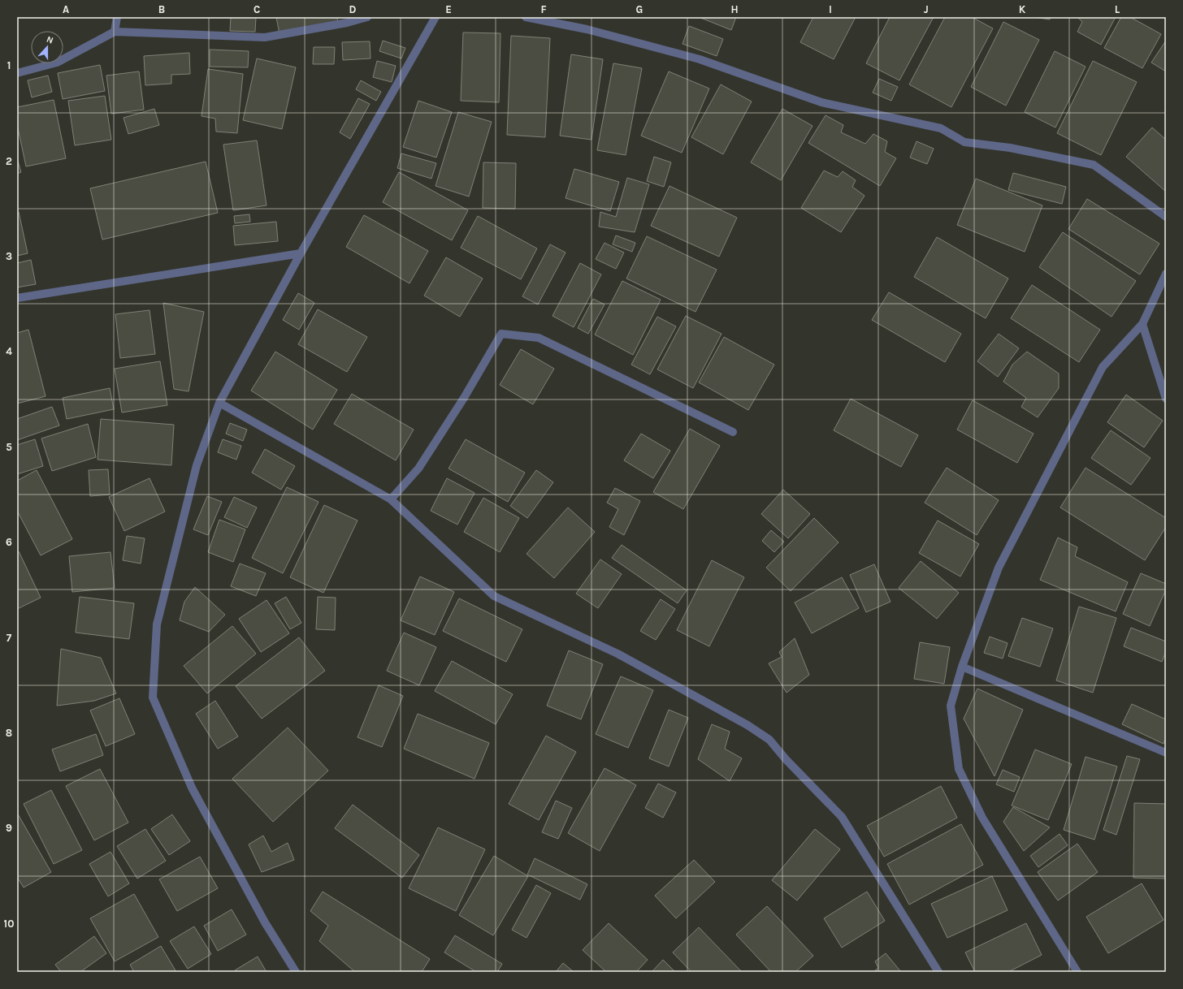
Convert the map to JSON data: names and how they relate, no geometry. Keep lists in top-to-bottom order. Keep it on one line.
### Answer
{"north":"top","grid":{"columns":["A","B","C","D","E","F","G","H","I","J","K","L"],"rows":["1","2","3","4","5","6","7","8","9","10"]}}
